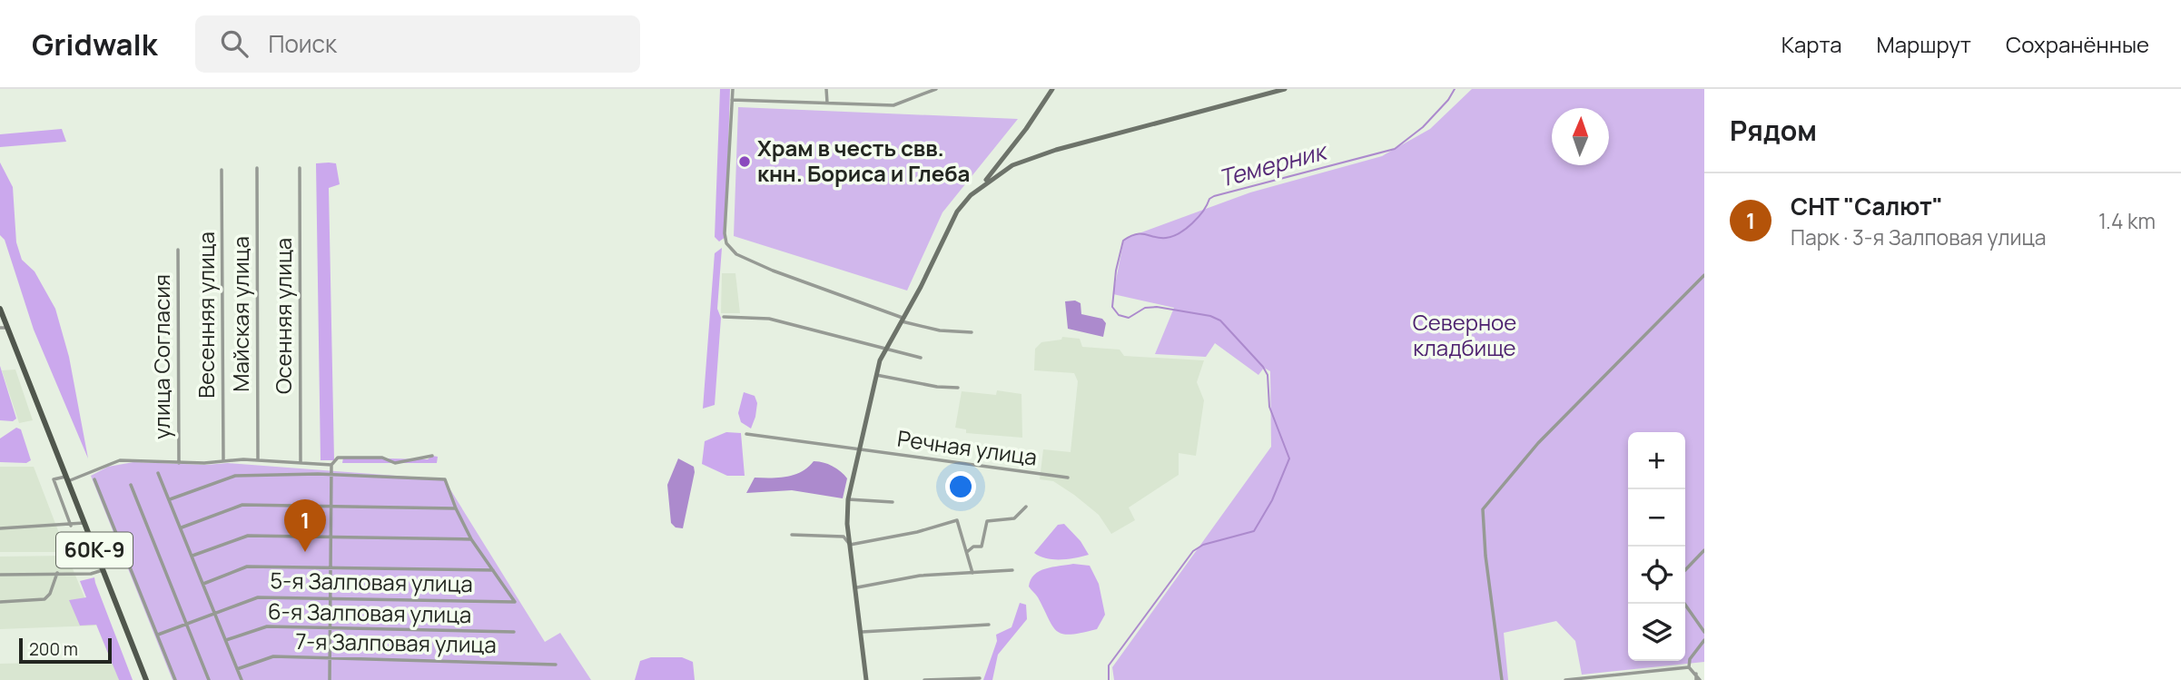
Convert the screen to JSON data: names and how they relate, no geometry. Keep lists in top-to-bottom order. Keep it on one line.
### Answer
{"streets":{"main road":["60К-9"],"street":["Майская улица","Весенняя улица","Осенняя улица","улица Согласия","Речная улица","5-я Залповая улица","6-я Залповая улица","7-я Залповая улица"]},"water":["Темерник"],"parks":["Северное кладбище"],"places":["Храм в честь свв. кнн. Бориса и Глеба"],"scale_bar":"200 m","north":"top","page":{"header":"Gridwalk","search":"Поиск","nav":["Карта","Маршрут","Сохранённые"],"heading":"Рядом","list":[{"mark":"1","name":"СНТ \"Салют\"","note":"Парк · 3-я Залповая улица","value":"1.4 km"}],"map_buttons":["+","−"],"pins":"1","scale":"200 m"}}
